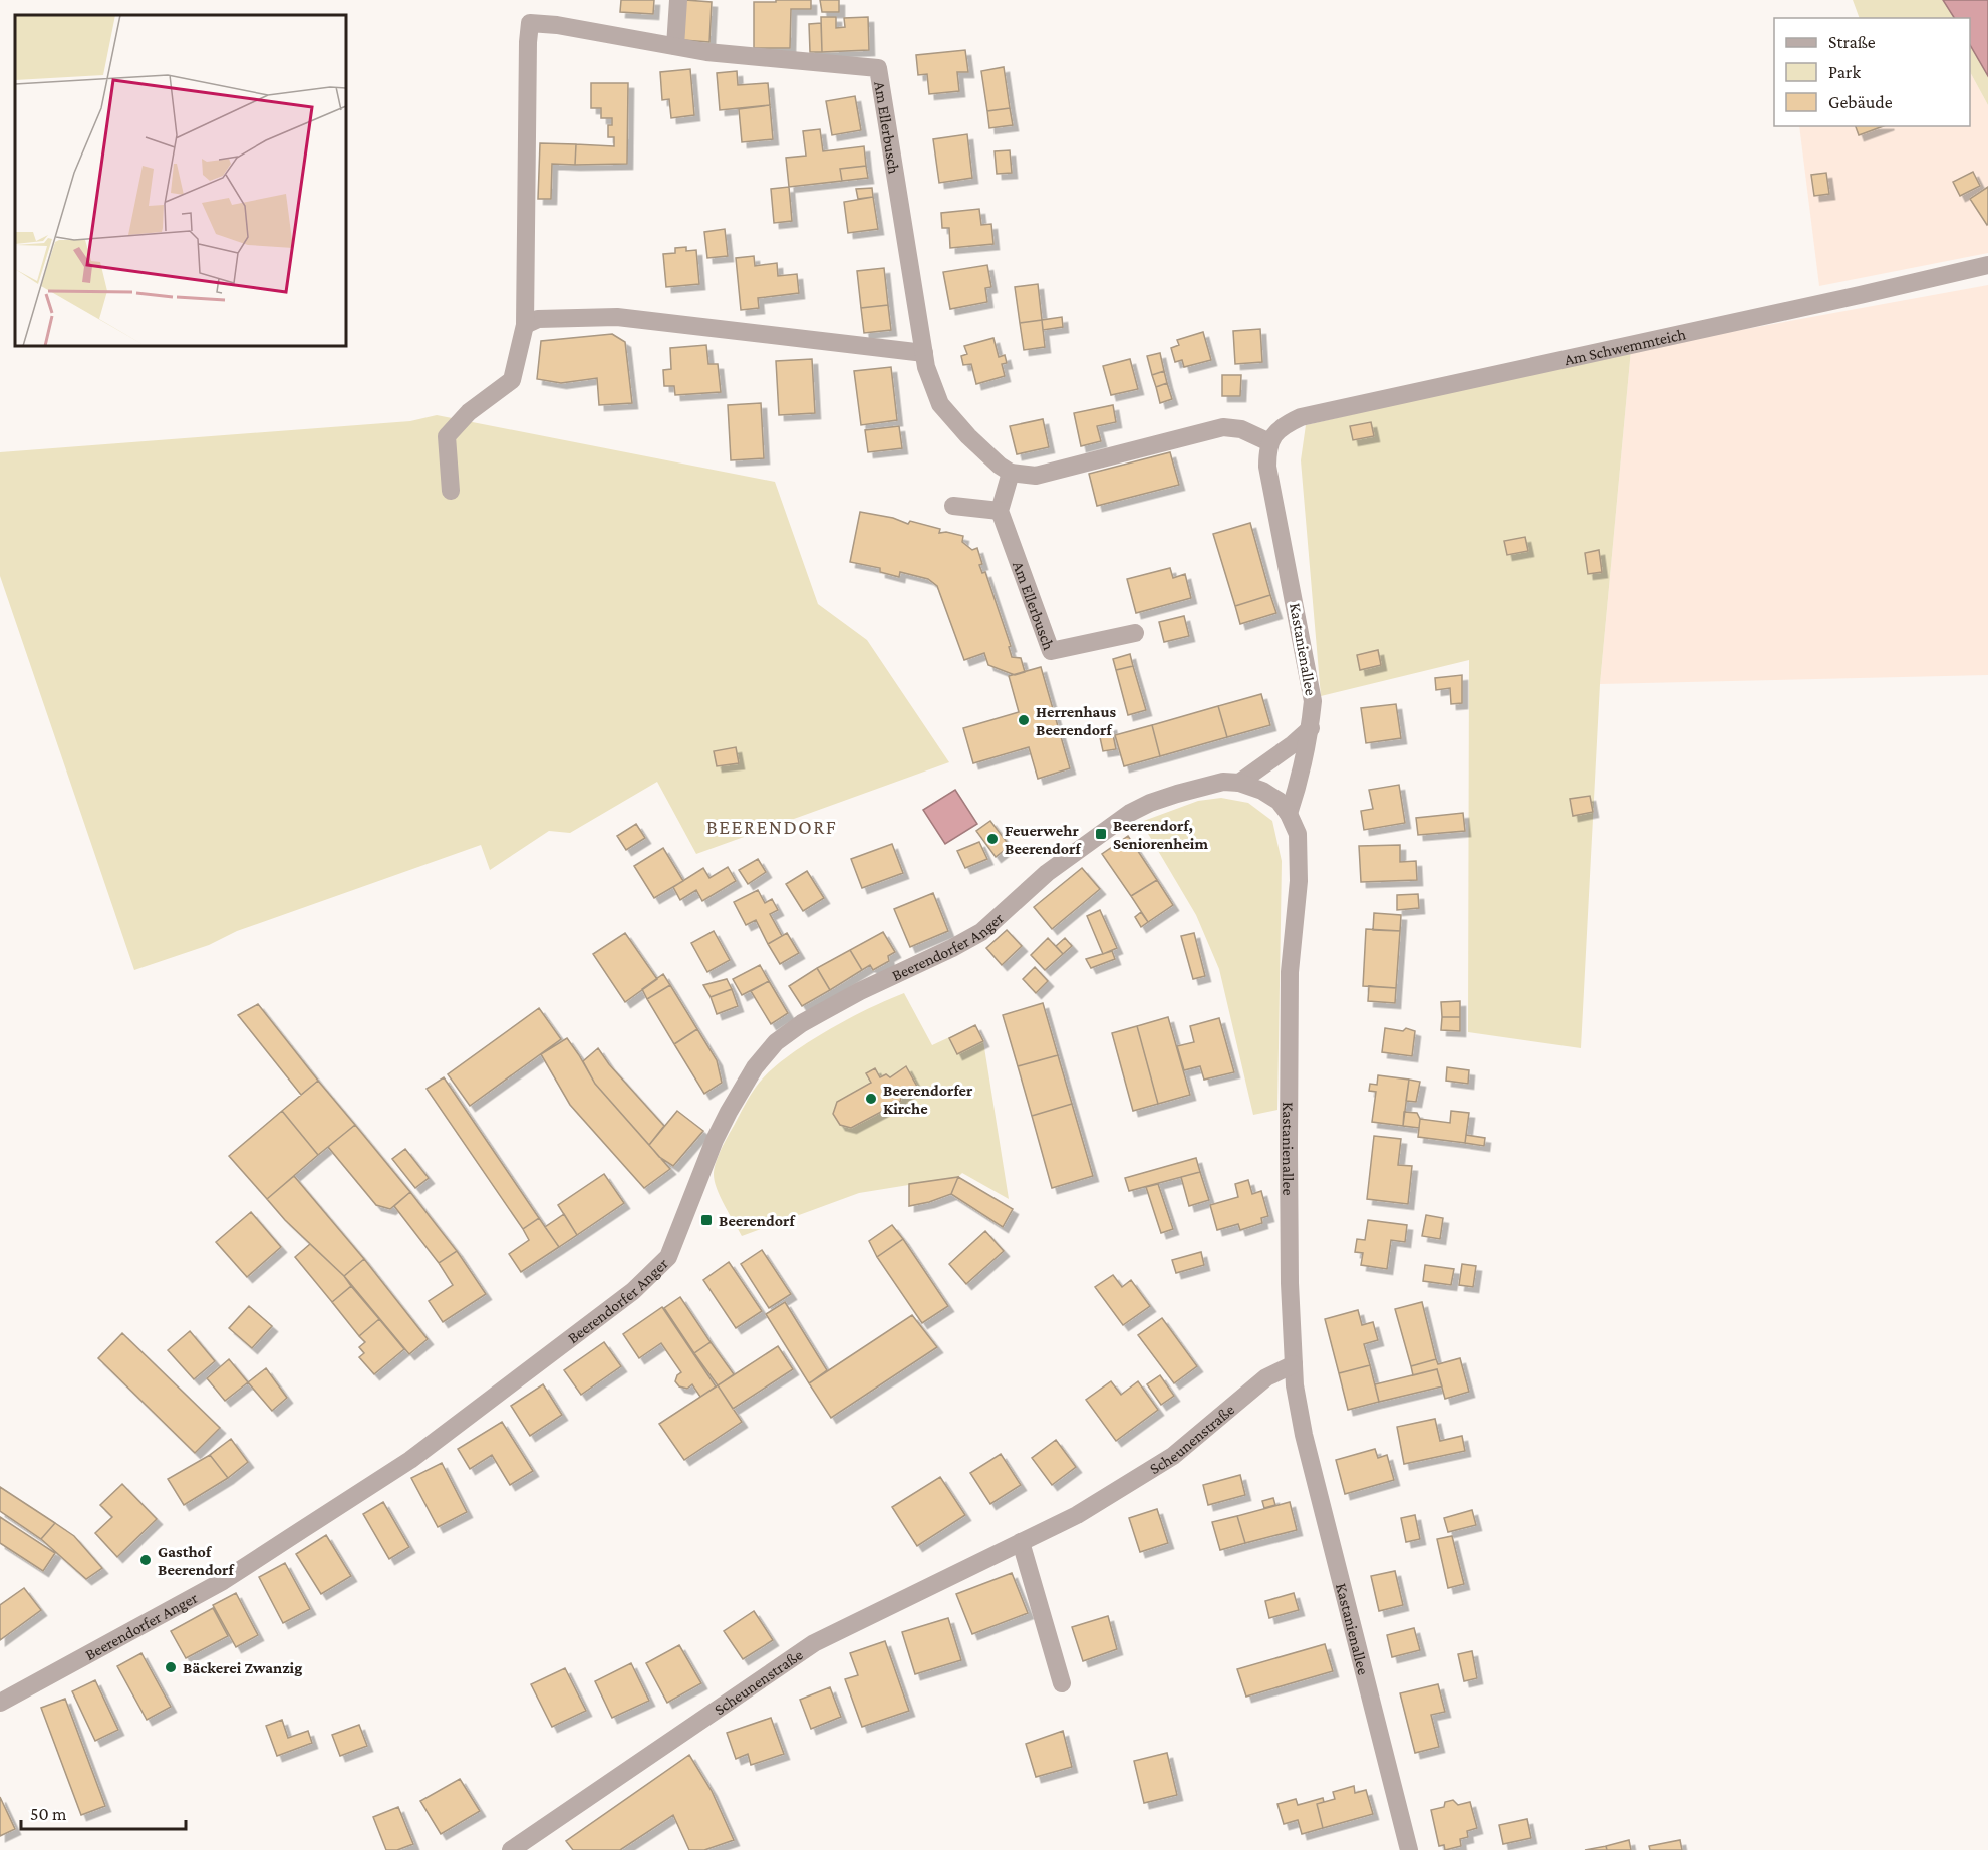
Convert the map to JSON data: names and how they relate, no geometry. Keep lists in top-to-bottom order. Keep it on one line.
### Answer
{"streets":{"street":["Am Ellerbusch","Am Schwemmteich","Kastanienallee","Beerendorfer Anger","Scheunenstraße"]},"crossings":[["Am Schwemmteich","Kastanienallee"],["Kastanienallee","Beerendorfer Anger"],["Kastanienallee","Scheunenstraße"]],"districts":["BEERENDORF"],"places":{"other":["Herrenhaus Beerendorf","Feuerwehr Beerendorf","Beerendorfer Kirche","Gasthof Beerendorf","Bäckerei Zwanzig"],"transit":["Beerendorf, Seniorenheim","Beerendorf"]},"legend":["Straße","Park","Gebäude"],"scale_bar":"50 m"}
